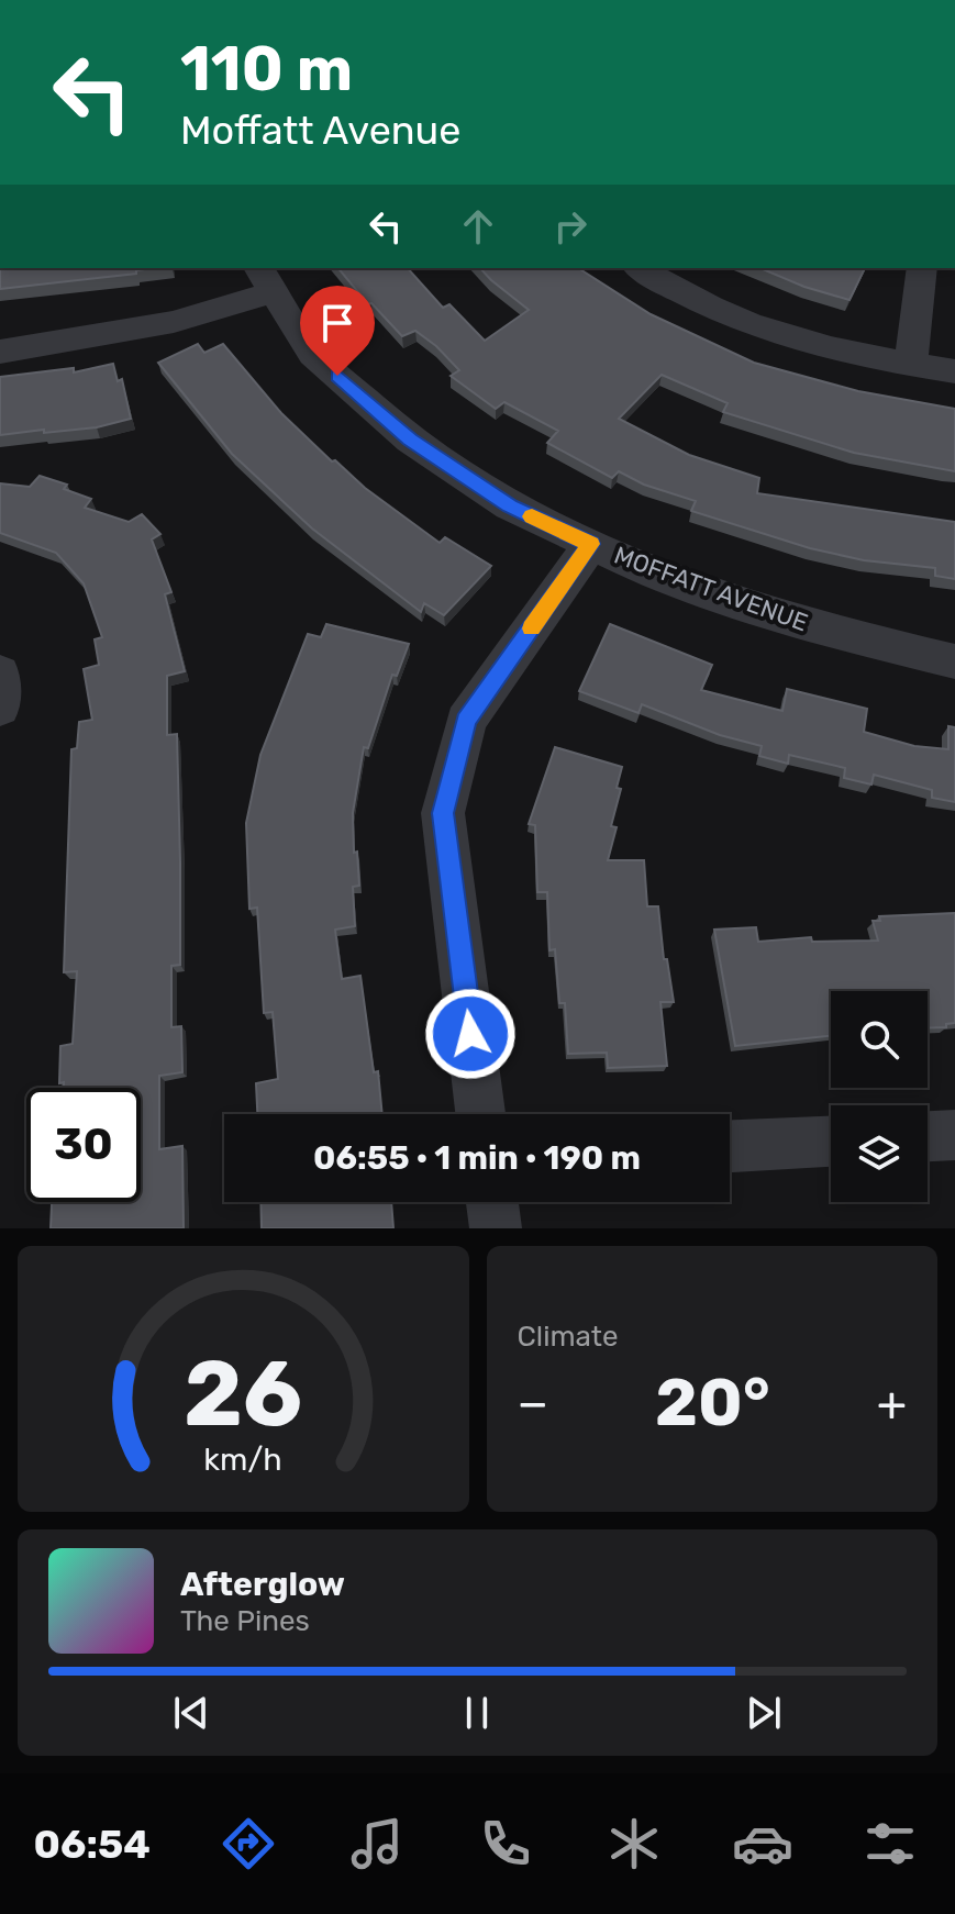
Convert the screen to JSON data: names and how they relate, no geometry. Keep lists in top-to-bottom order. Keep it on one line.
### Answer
{"streets":{"street":["MOFFATT AVENUE"]},"page":{"turn":["110 m","Moffatt Avenue"],"limit":"30","trip":"06:55 · 1 min · 190 m","tile":"Climate","heat":["−","20°","+"],"song":["Afterglow","The Pines"],"tabs":"06:54","gauge":["26","km/h"]}}
